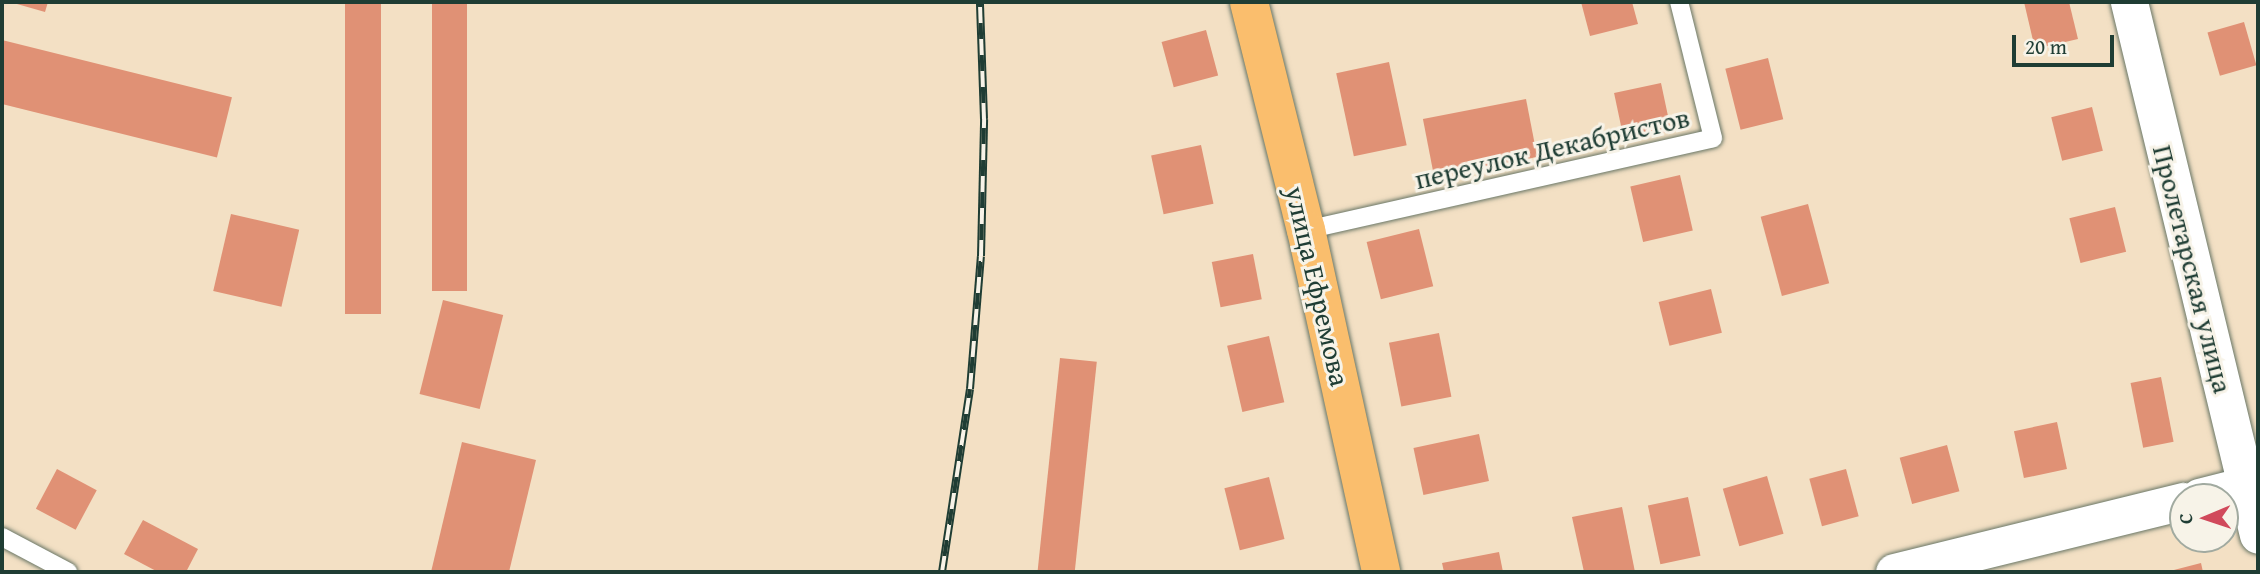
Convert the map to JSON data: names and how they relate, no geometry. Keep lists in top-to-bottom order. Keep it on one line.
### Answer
{"streets":{"main road":["улица Ефремова"],"street":["Пролетарская улица"],"lane":["переулок Декабристов"]},"crossings":[["переулок Декабристов","улица Ефремова"]],"scale_bar":"20 m","north":"left"}
